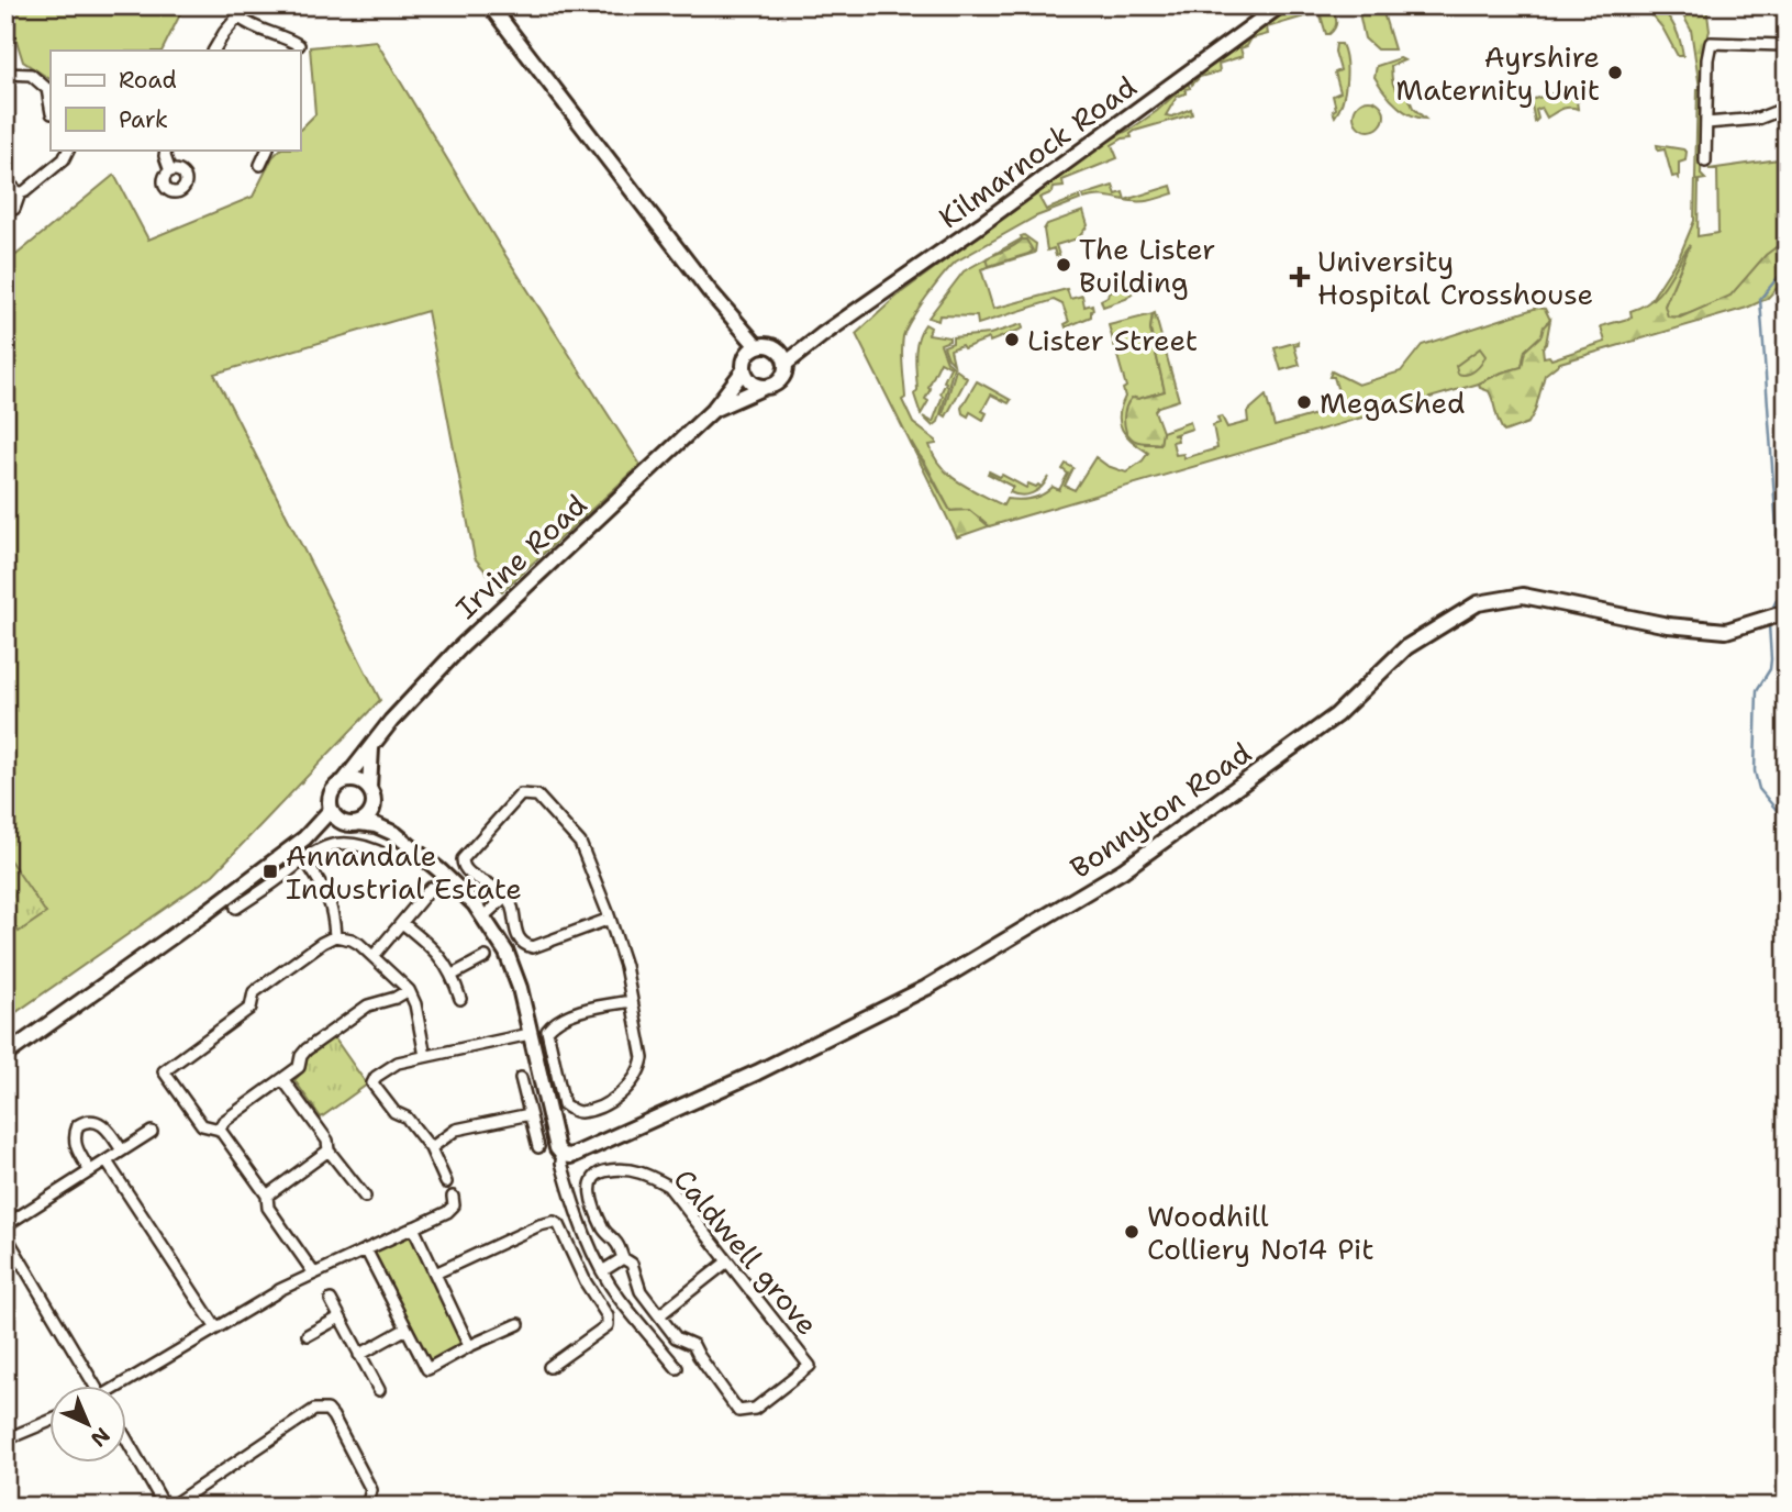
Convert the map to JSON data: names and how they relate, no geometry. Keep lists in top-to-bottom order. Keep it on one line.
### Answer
{"streets":{"main road":["Kilmarnock Road","Irvine Road","Bonnyton Road"],"street":["Caldwell grove"]},"crossings":[["Kilmarnock Road","Irvine Road"]],"places":{"other":["Ayrshire Maternity Unit","The Lister Building","Lister Street","MegaShed","Woodhill Colliery No14 Pit"],"health":["University Hospital Crosshouse"],"transit":["Annandale Industrial Estate"]},"legend":["Road","Park"],"north":"bottom right"}
